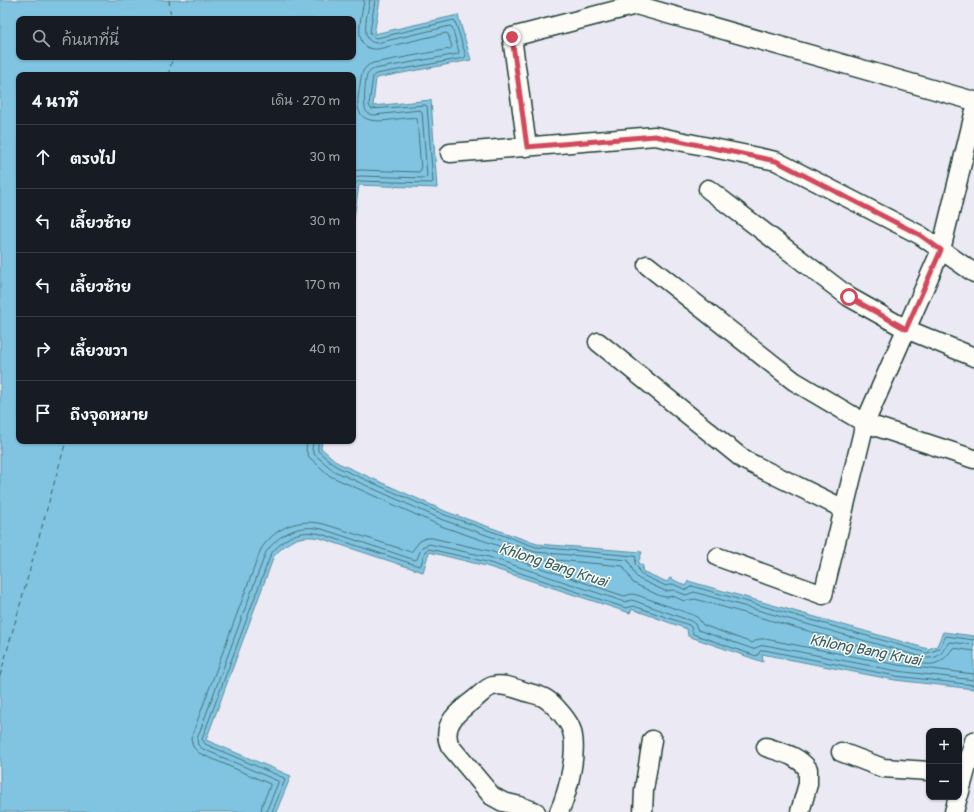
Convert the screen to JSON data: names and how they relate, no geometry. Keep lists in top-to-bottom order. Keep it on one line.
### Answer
{"water":["Khlong Bang Kruai"],"page":{"search":"ค้นหาที่นี่","heading":["4 นาที","เดิน · 270 m"],"list":[["ตรงไป","30 m"],["เลี้ยวซ้าย","30 m"],["เลี้ยวซ้าย","170 m"],["เลี้ยวขวา","40 m"],"ถึงจุดหมาย"],"map_buttons":["+","−"]}}
